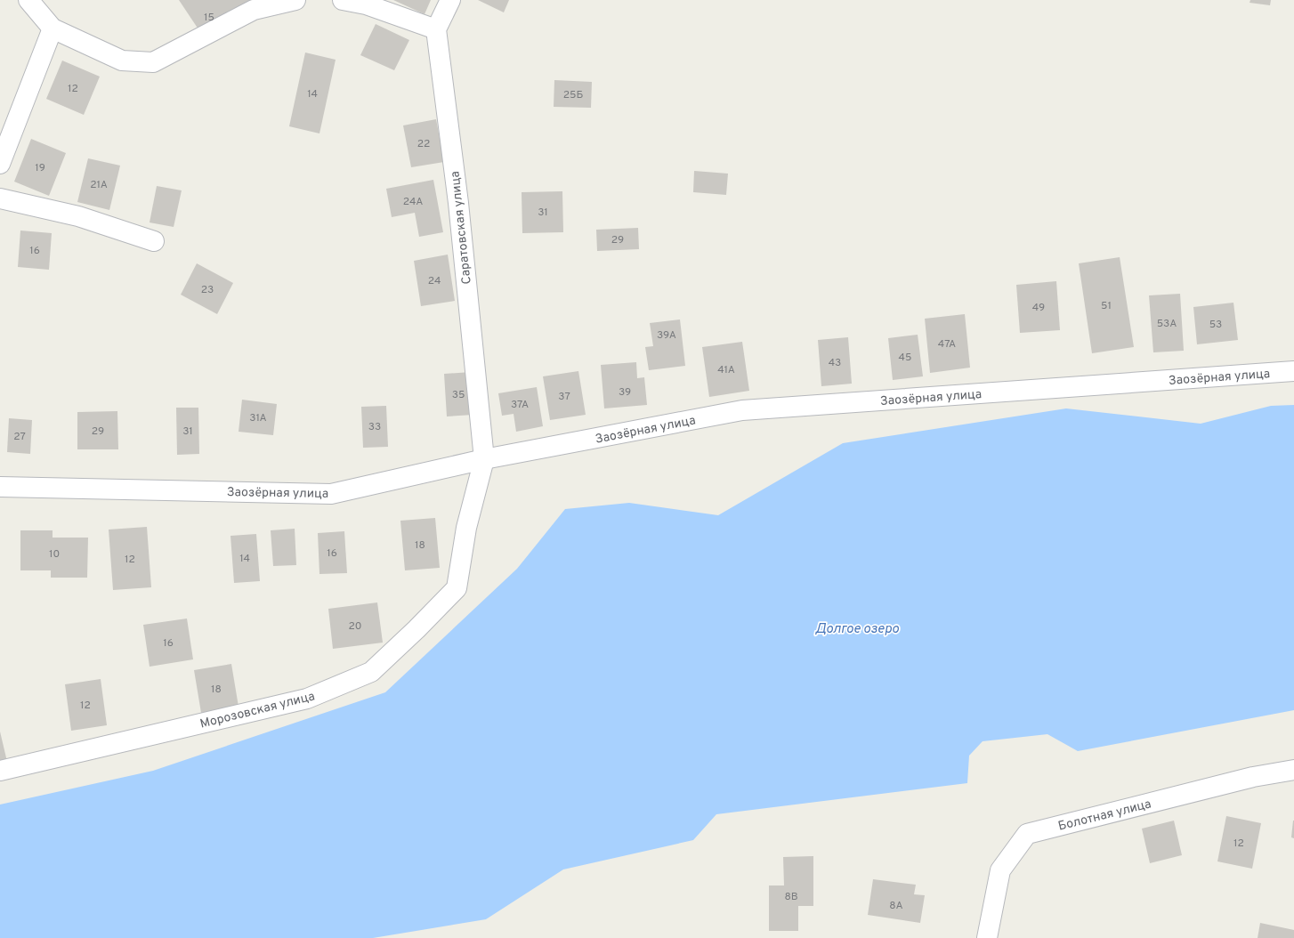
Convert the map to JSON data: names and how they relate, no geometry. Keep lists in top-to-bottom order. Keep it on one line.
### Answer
{"streets":{"street":["Саратовская улица","Заозёрная улица","Морозовская улица","Болотная улица"]},"crossings":[["Саратовская улица","Заозёрная улица"],["Саратовская улица","Морозовская улица"],["Заозёрная улица","Морозовская улица"]],"water":["Долгое озеро"],"house_numbers":["15","12","14","25Б","22","19","21А","24А","31","29","16","24","23","51","49","53А","53","39А","47А","45","43","41А","39","35","37","37А","31А","33","29","31","27","18","16","10","14","12","20","16","18","12","12","8В","8А"]}
